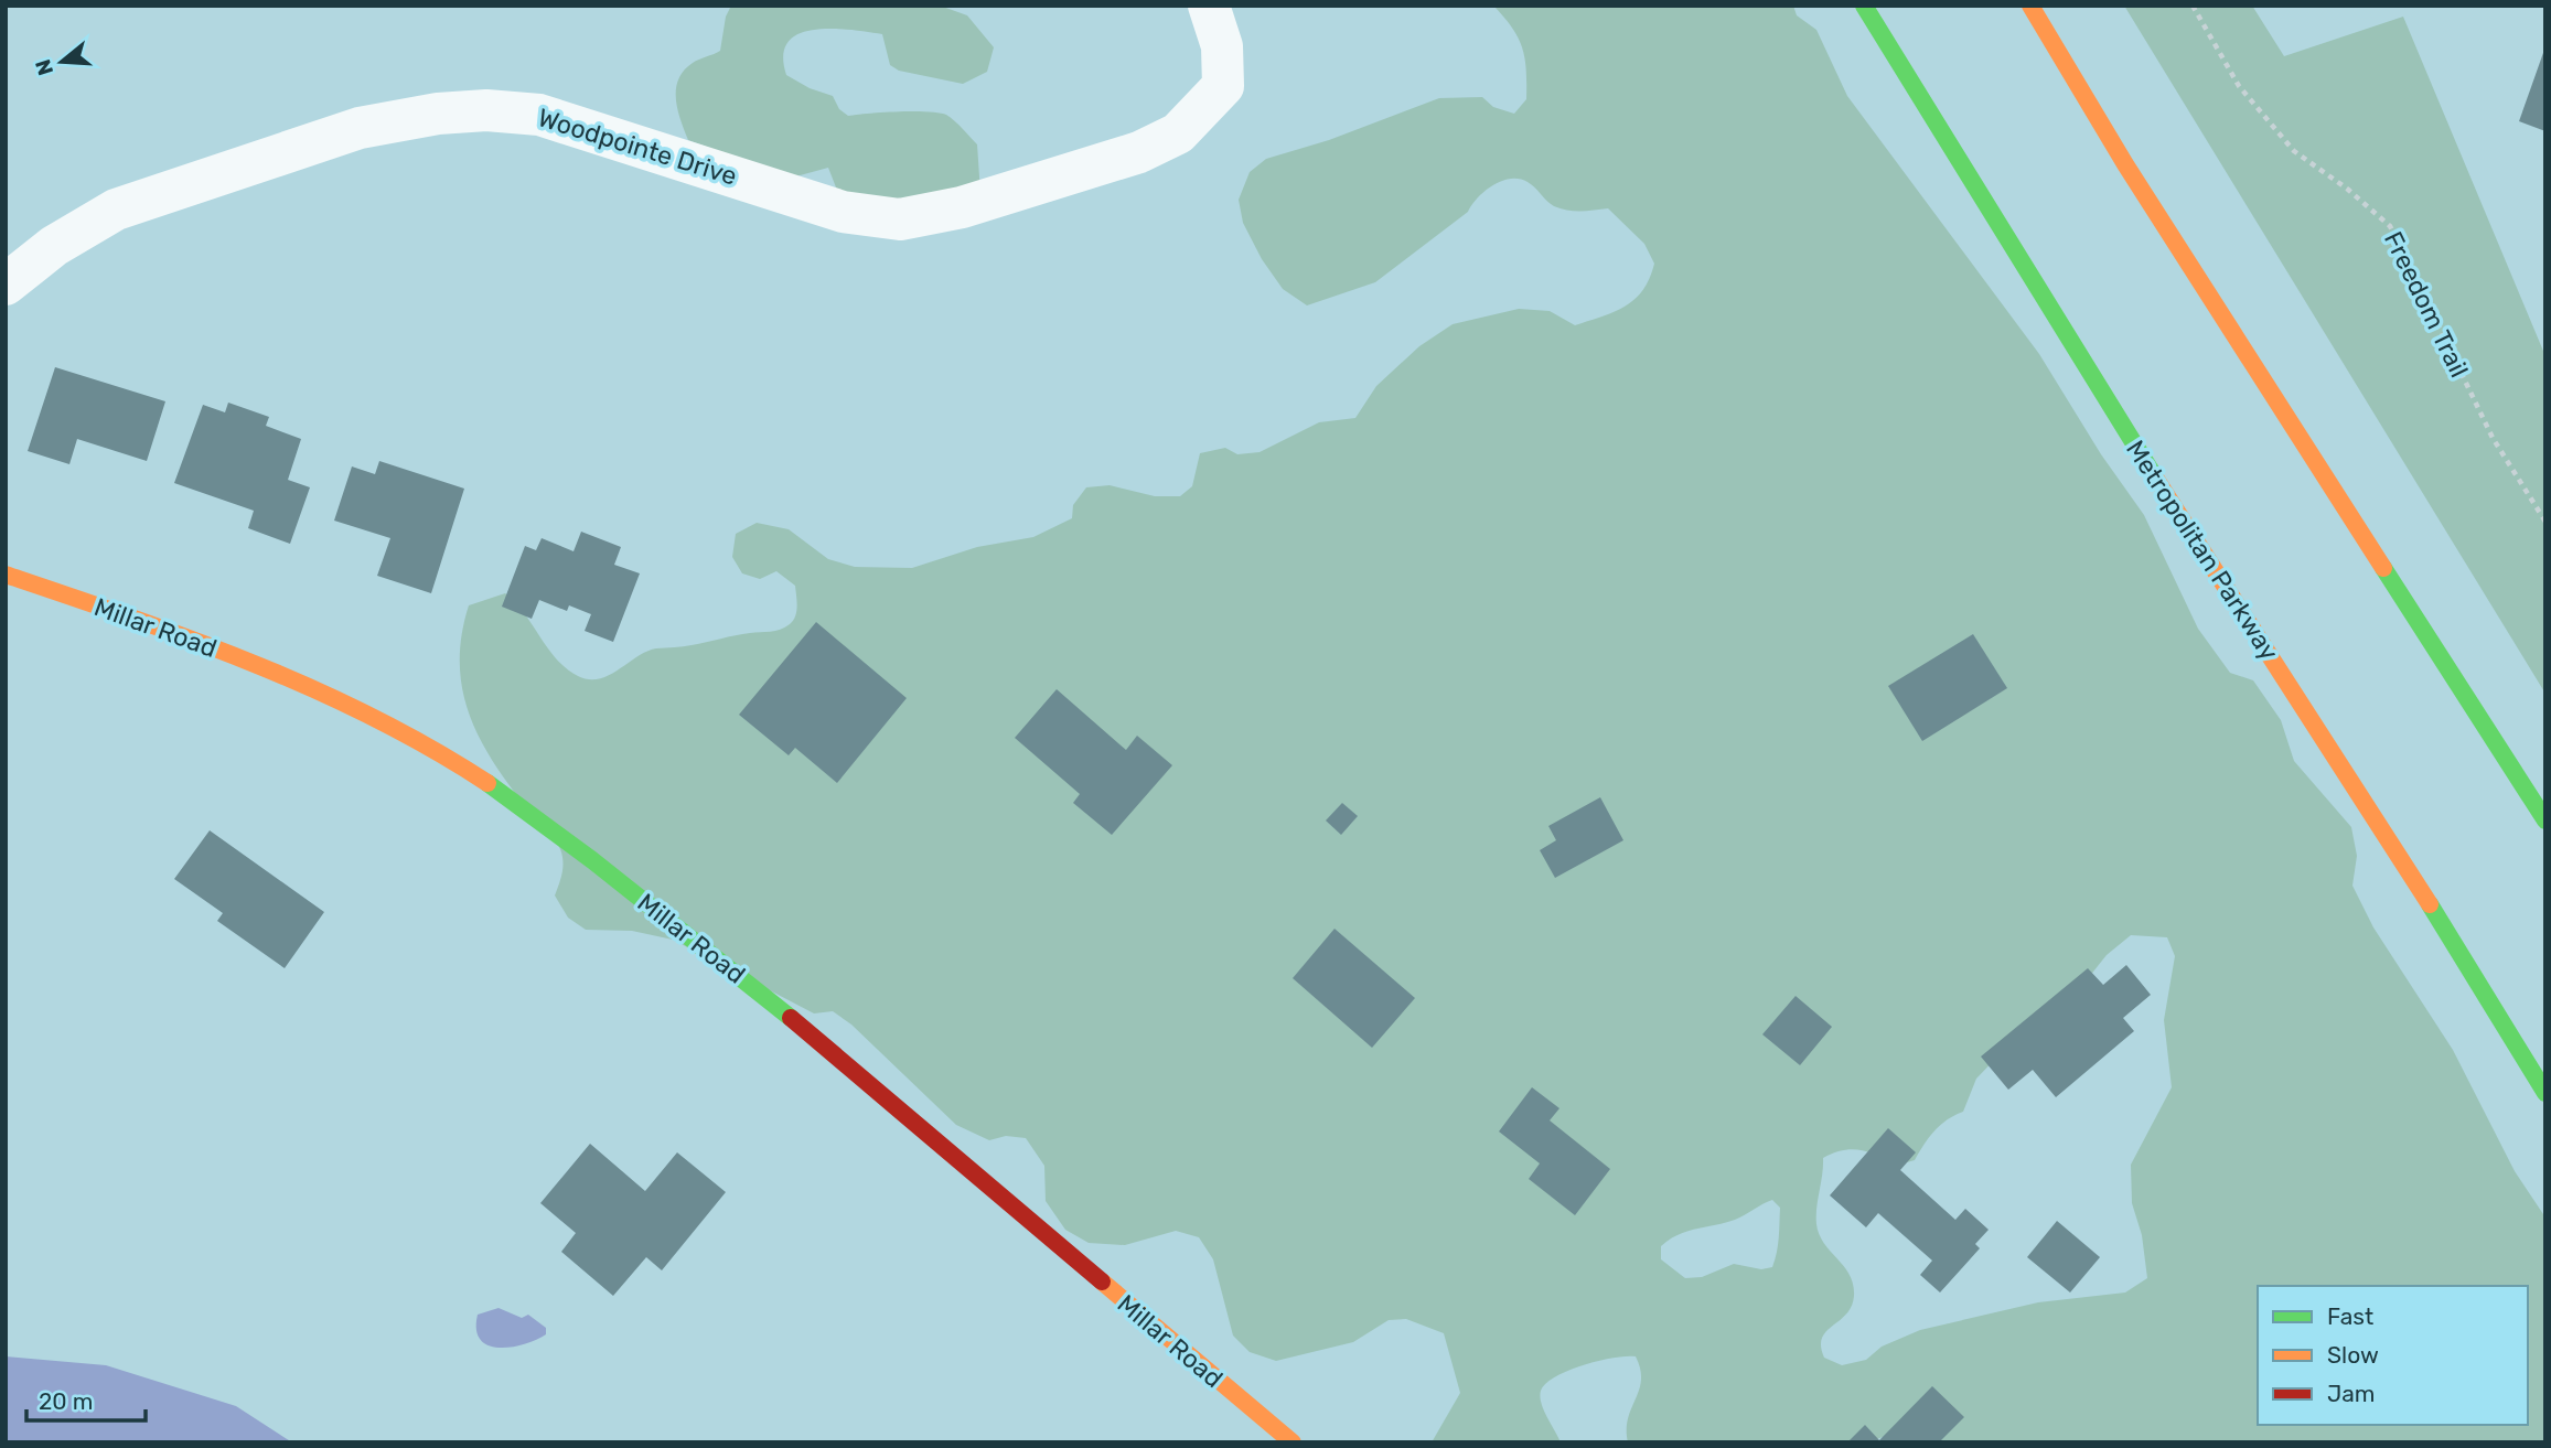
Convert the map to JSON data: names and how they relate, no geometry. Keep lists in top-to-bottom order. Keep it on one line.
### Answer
{"streets":{"main road":["Metropolitan Parkway","Millar Road"],"street":["Woodpointe Drive"],"path":["Freedom Trail"]},"legend":["Fast","Slow","Jam"],"scale_bar":"20 m","north":"left"}
